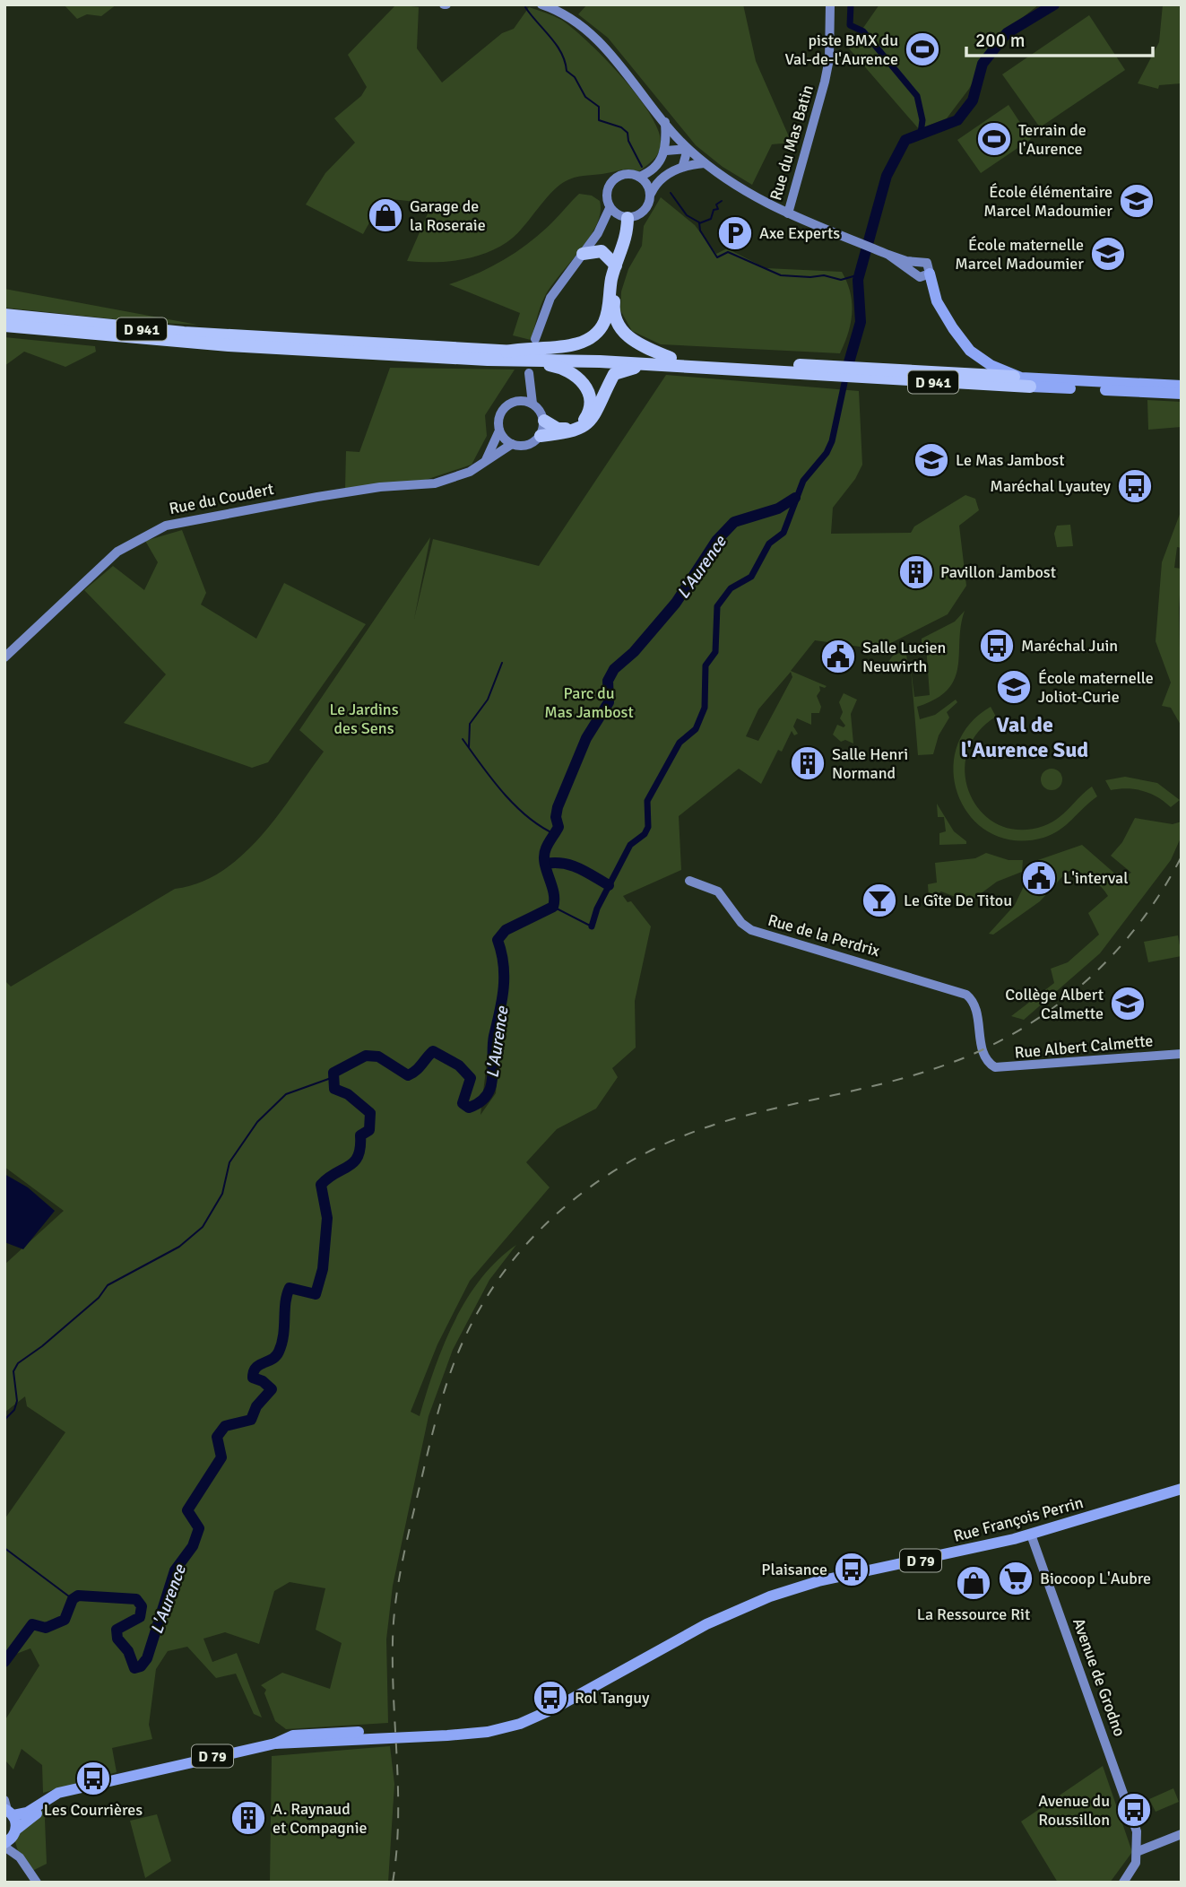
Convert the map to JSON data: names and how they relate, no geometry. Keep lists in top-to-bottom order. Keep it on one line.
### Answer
{"streets":{"highway":["D 941"],"main road":["Rue François Perrin","D 79"],"street":["Rue du Mas Batin","Rue du Coudert","Rue de la Perdrix","Rue Albert Calmette","Avenue de Grodno"]},"crossings":[["Rue de la Perdrix","Rue Albert Calmette"],["Rue François Perrin","D 79"],["Rue François Perrin","Avenue de Grodno"]],"districts":["Val de l'Aurence Sud"],"water":["L'Aurence"],"parks":["Parc du Mas Jambost","Le Jardins des Sens"],"places":{"sports":["piste BMX du Val-de-l'Aurence","Terrain de l'Aurence"],"school or university":["École élémentaire Marcel Madoumier","École maternelle Marcel Madoumier","Le Mas Jambost","École maternelle Joliot-Curie","Collège Albert Calmette"],"shop":["Garage de la Roseraie","La Ressource Rit"],"parking":["Axe Experts"],"bus stop":["Maréchal Lyautey","Maréchal Juin","Plaisance","Rol Tanguy","Les Courrières","Avenue du Roussillon"],"building":["Pavillon Jambost","Salle Henri Normand","A. Raynaud et Compagnie"],"public building":["Salle Lucien Neuwirth","L'interval"],"bar":["Le Gîte De Titou"],"supermarket":["Biocoop L'Aubre"]},"scale_bar":"200 m"}
